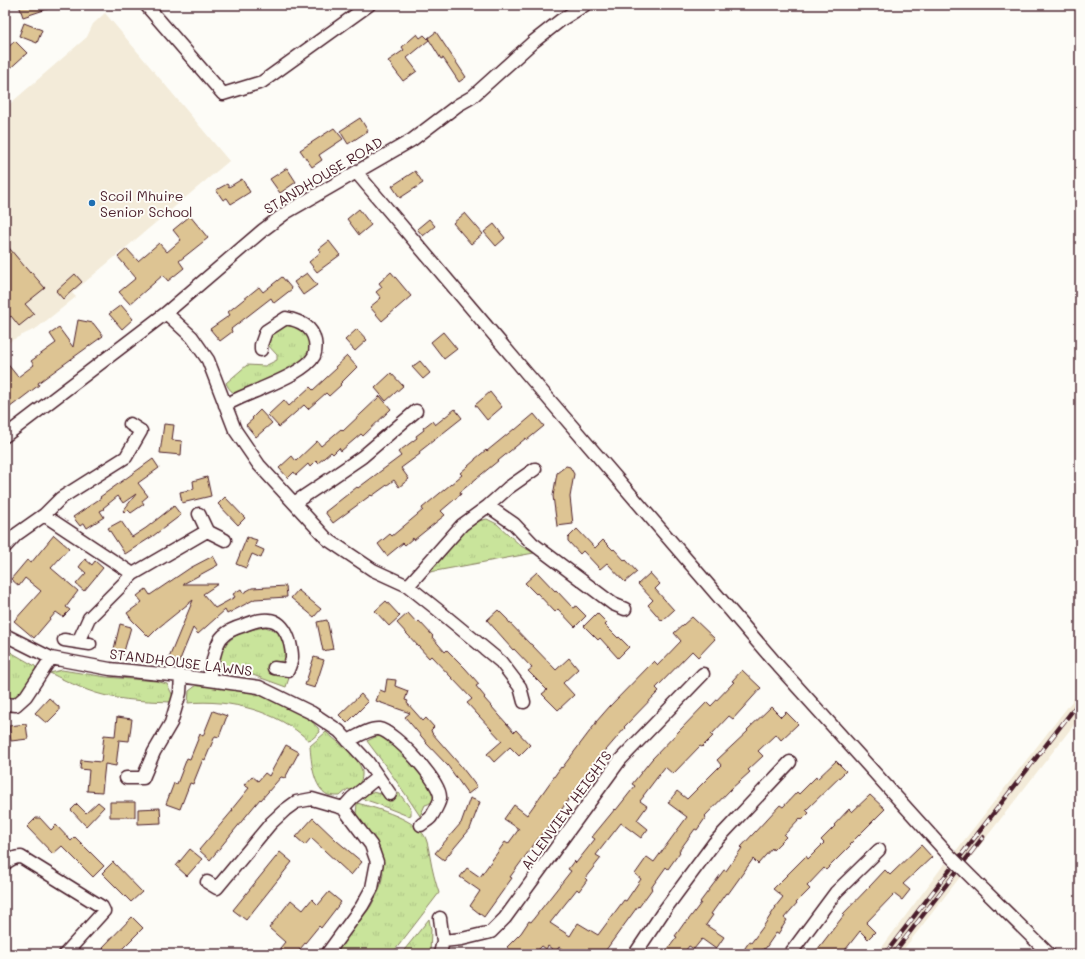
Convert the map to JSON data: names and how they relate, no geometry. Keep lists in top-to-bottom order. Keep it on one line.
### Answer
{"streets":{"street":["STANDHOUSE ROAD","STANDHOUSE LAWNS","ALLENVIEW HEIGHTS"]},"places":["Scoil Mhuire Senior School"]}
